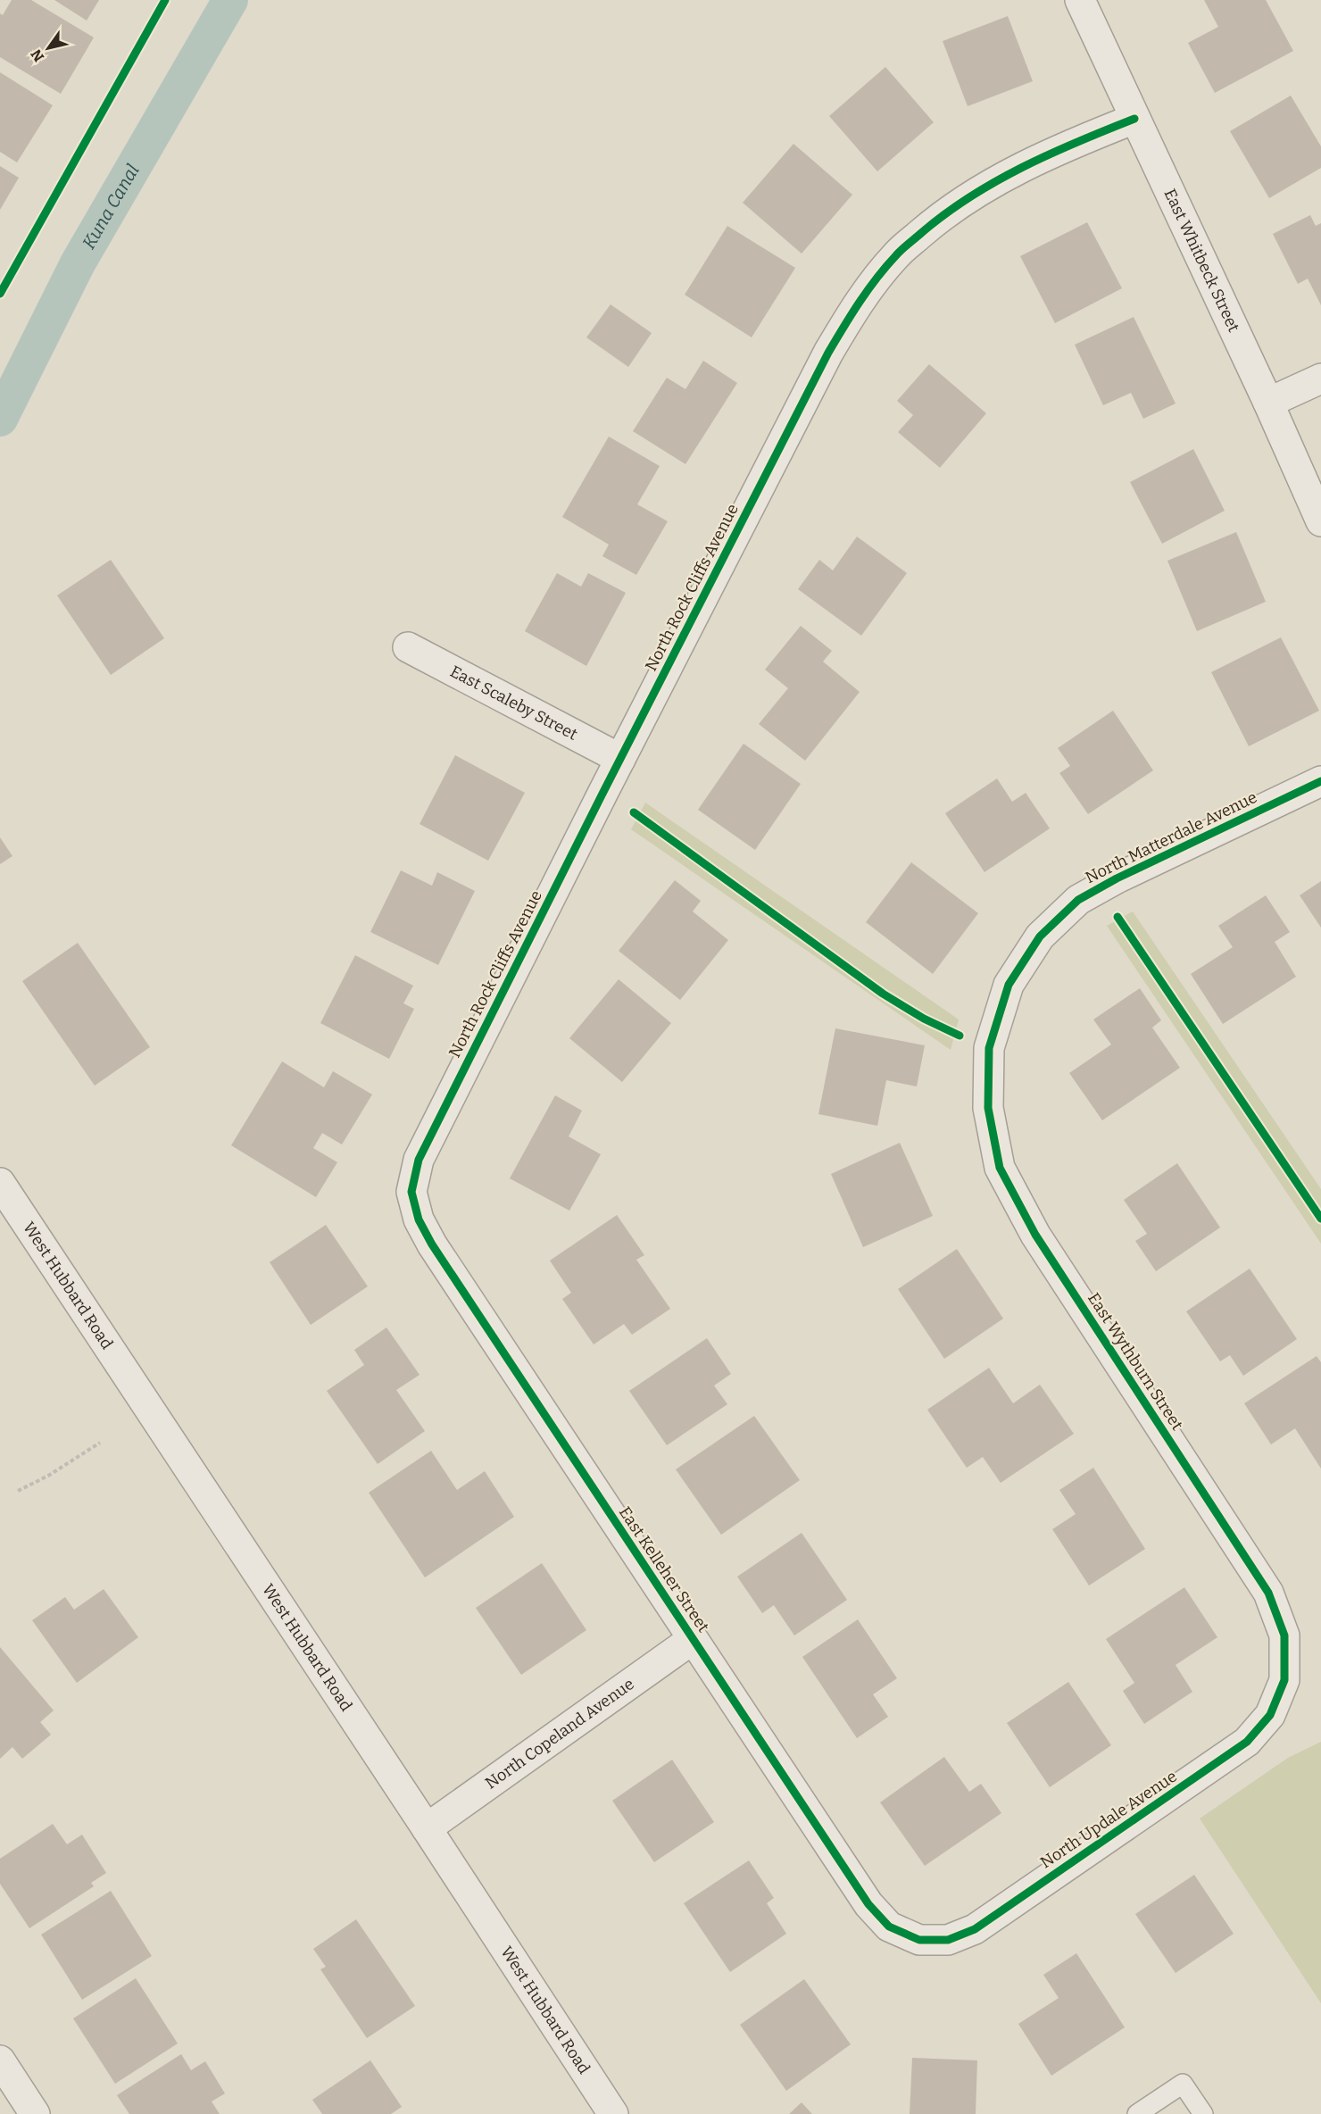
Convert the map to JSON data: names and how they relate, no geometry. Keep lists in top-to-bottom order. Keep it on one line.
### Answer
{"streets":{"street":["East Whitbeck Street","North Rock Cliffs Avenue","East Scaleby Street","North Matterdale Avenue","West Hubbard Road","East Wythburn Street","East Kelleher Street","North Copeland Avenue","North Updale Avenue"]},"crossings":[["East Whitbeck Street","North Rock Cliffs Avenue"],["North Rock Cliffs Avenue","East Scaleby Street"],["North Rock Cliffs Avenue","East Kelleher Street"],["North Matterdale Avenue","East Wythburn Street"],["West Hubbard Road","North Copeland Avenue"],["East Wythburn Street","North Updale Avenue"],["East Kelleher Street","North Copeland Avenue"],["East Kelleher Street","North Updale Avenue"]],"water":["Kuna Canal"],"north":"bottom left"}
